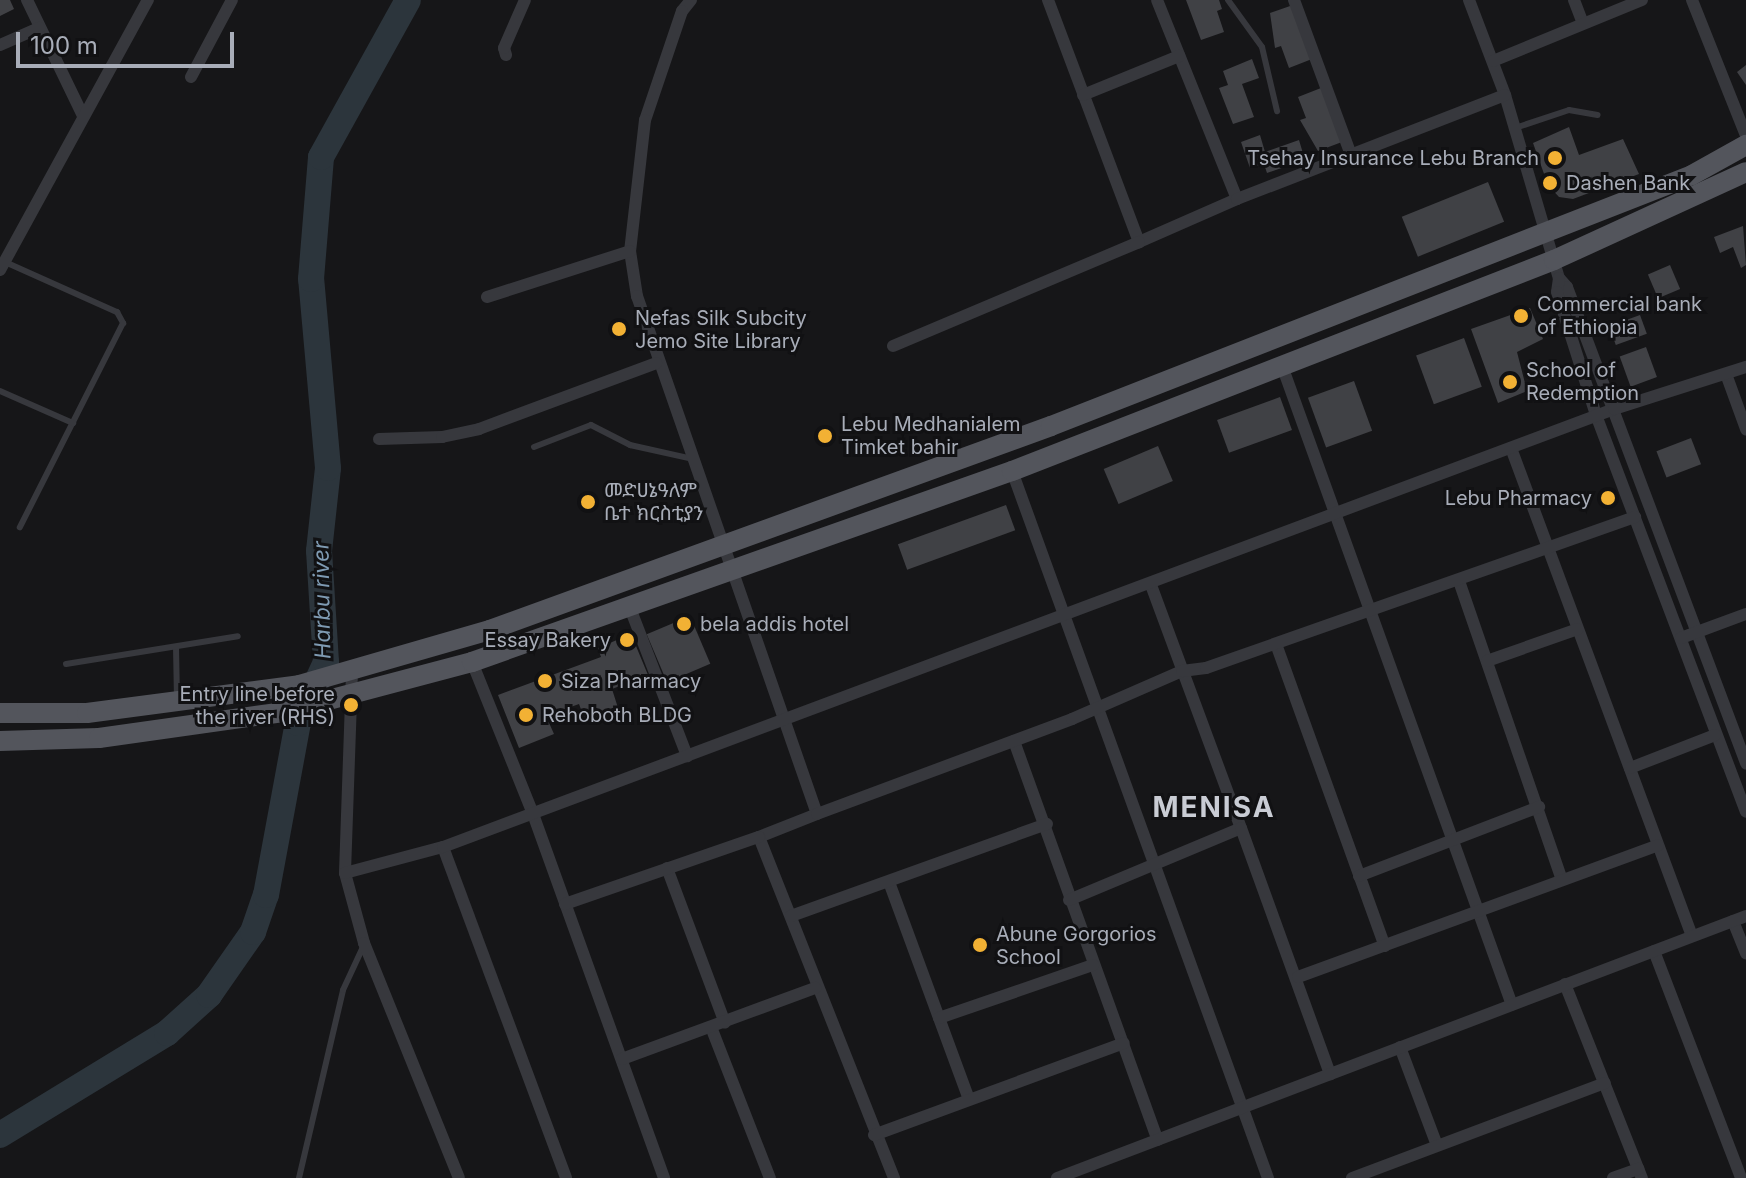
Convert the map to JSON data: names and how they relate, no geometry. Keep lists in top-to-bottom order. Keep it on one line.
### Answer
{"districts":["MENISA"],"water":["Harbu river"],"places":["Tsehay Insurance Lebu Branch","Dashen Bank","Commercial bank of Ethiopia","Nefas Silk Subcity Jemo Site Library","School of Redemption","Lebu Medhanialem Timket bahir","Lebu Pharmacy","መድሀኔዓለም ቤተ ክርስቲያን","bela addis hotel","Essay Bakery","Siza Pharmacy","Entry line before the river (RHS)","Rehoboth BLDG","Abune Gorgorios School"],"scale_bar":"100 m"}
